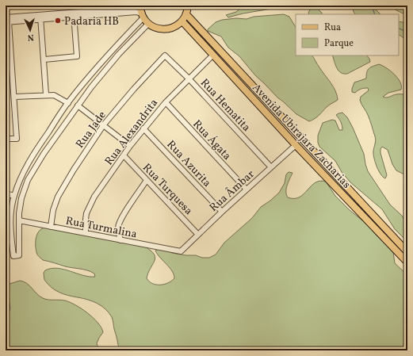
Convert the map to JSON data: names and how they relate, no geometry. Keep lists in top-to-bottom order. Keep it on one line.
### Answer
{"streets":{"main road":["Avenida Ubirajara Zacharias"],"street":["Rua Hematita","Rua Jade","Rua Alexandrita","Rua Ágata","Rua Azurita","Rua Turquesa","Rua Âmbar","Rua Turmalina"]},"crossings":[["Rua Hematita","Rua Jade"],["Rua Hematita","Rua Alexandrita"],["Rua Hematita","Rua Âmbar"],["Rua Jade","Rua Turmalina"],["Rua Alexandrita","Avenida Ubirajara Zacharias"],["Rua Alexandrita","Rua Ágata"],["Rua Alexandrita","Rua Azurita"],["Rua Alexandrita","Rua Turquesa"],["Rua Alexandrita","Rua Turmalina"],["Avenida Ubirajara Zacharias","Rua Âmbar"],["Rua Ágata","Rua Âmbar"],["Rua Azurita","Rua Âmbar"],["Rua Turquesa","Rua Âmbar"],["Rua Âmbar","Rua Turmalina"]],"places":["Padaria HB"],"legend":["Rua","Parque"],"north":"bottom"}
